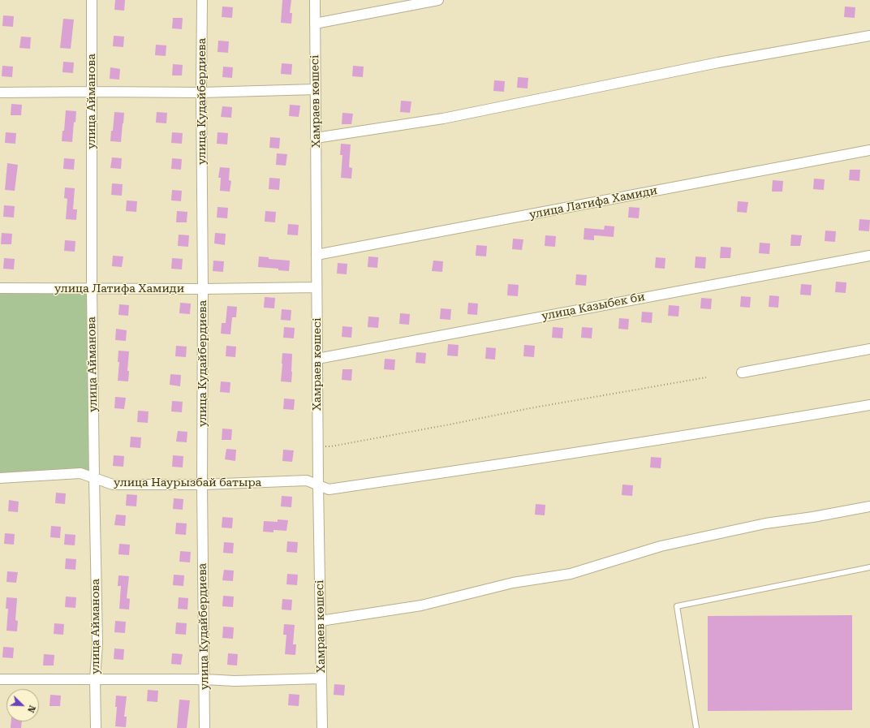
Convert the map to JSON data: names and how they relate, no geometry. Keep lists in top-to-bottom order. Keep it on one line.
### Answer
{"streets":{"street":["улица Айманова","улица Кудайбердиева","Хамраев көшесі","улица Латифа Хамиди","улица Казыбек би","улица Наурызбай батыра"]},"crossings":[["улица Айманова","улица Латифа Хамиди"],["улица Айманова","улица Наурызбай батыра"],["улица Кудайбердиева","улица Латифа Хамиди"],["улица Кудайбердиева","улица Наурызбай батыра"],["Хамраев көшесі","улица Латифа Хамиди"],["Хамраев көшесі","улица Казыбек би"],["Хамраев көшесі","улица Наурызбай батыра"]],"north":"bottom right"}
